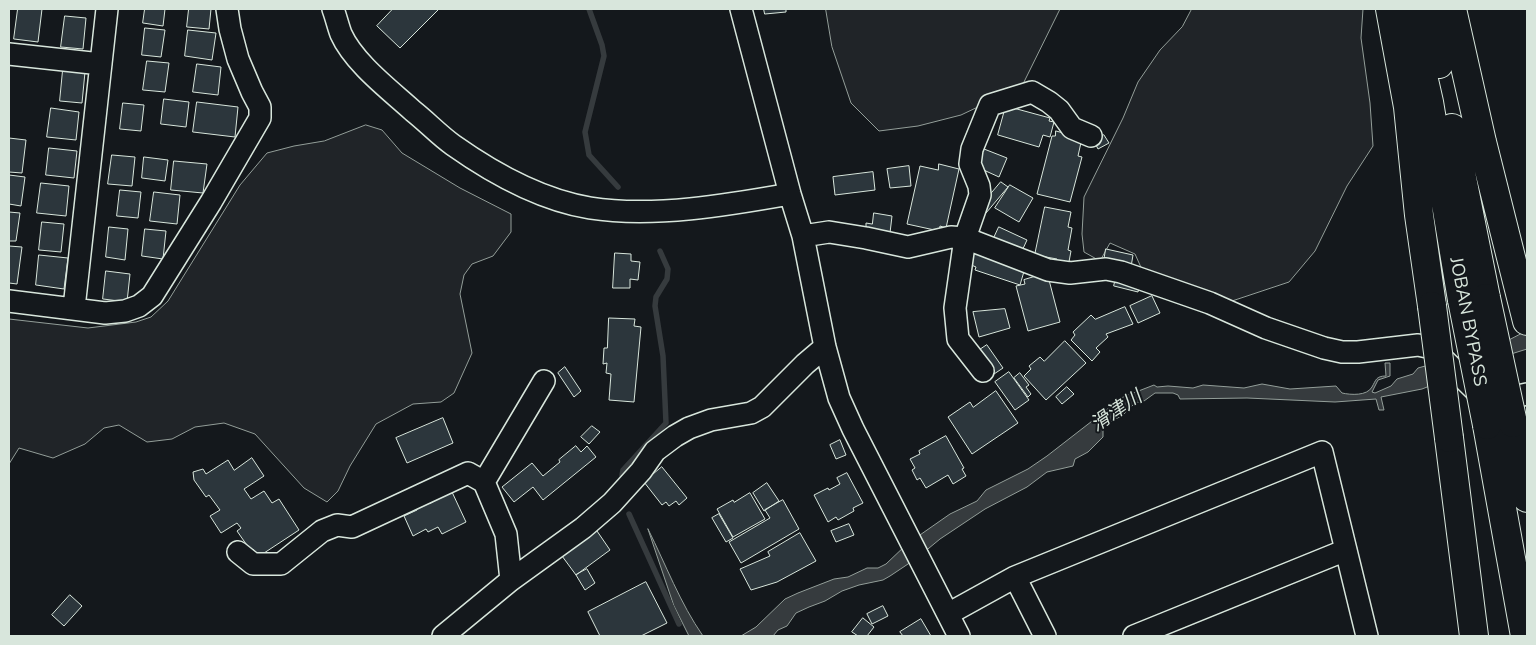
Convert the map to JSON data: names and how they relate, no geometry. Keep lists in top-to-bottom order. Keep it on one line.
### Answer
{"streets":{"highway":["JOBAN BYPASS"]},"water":["滑津川"]}
